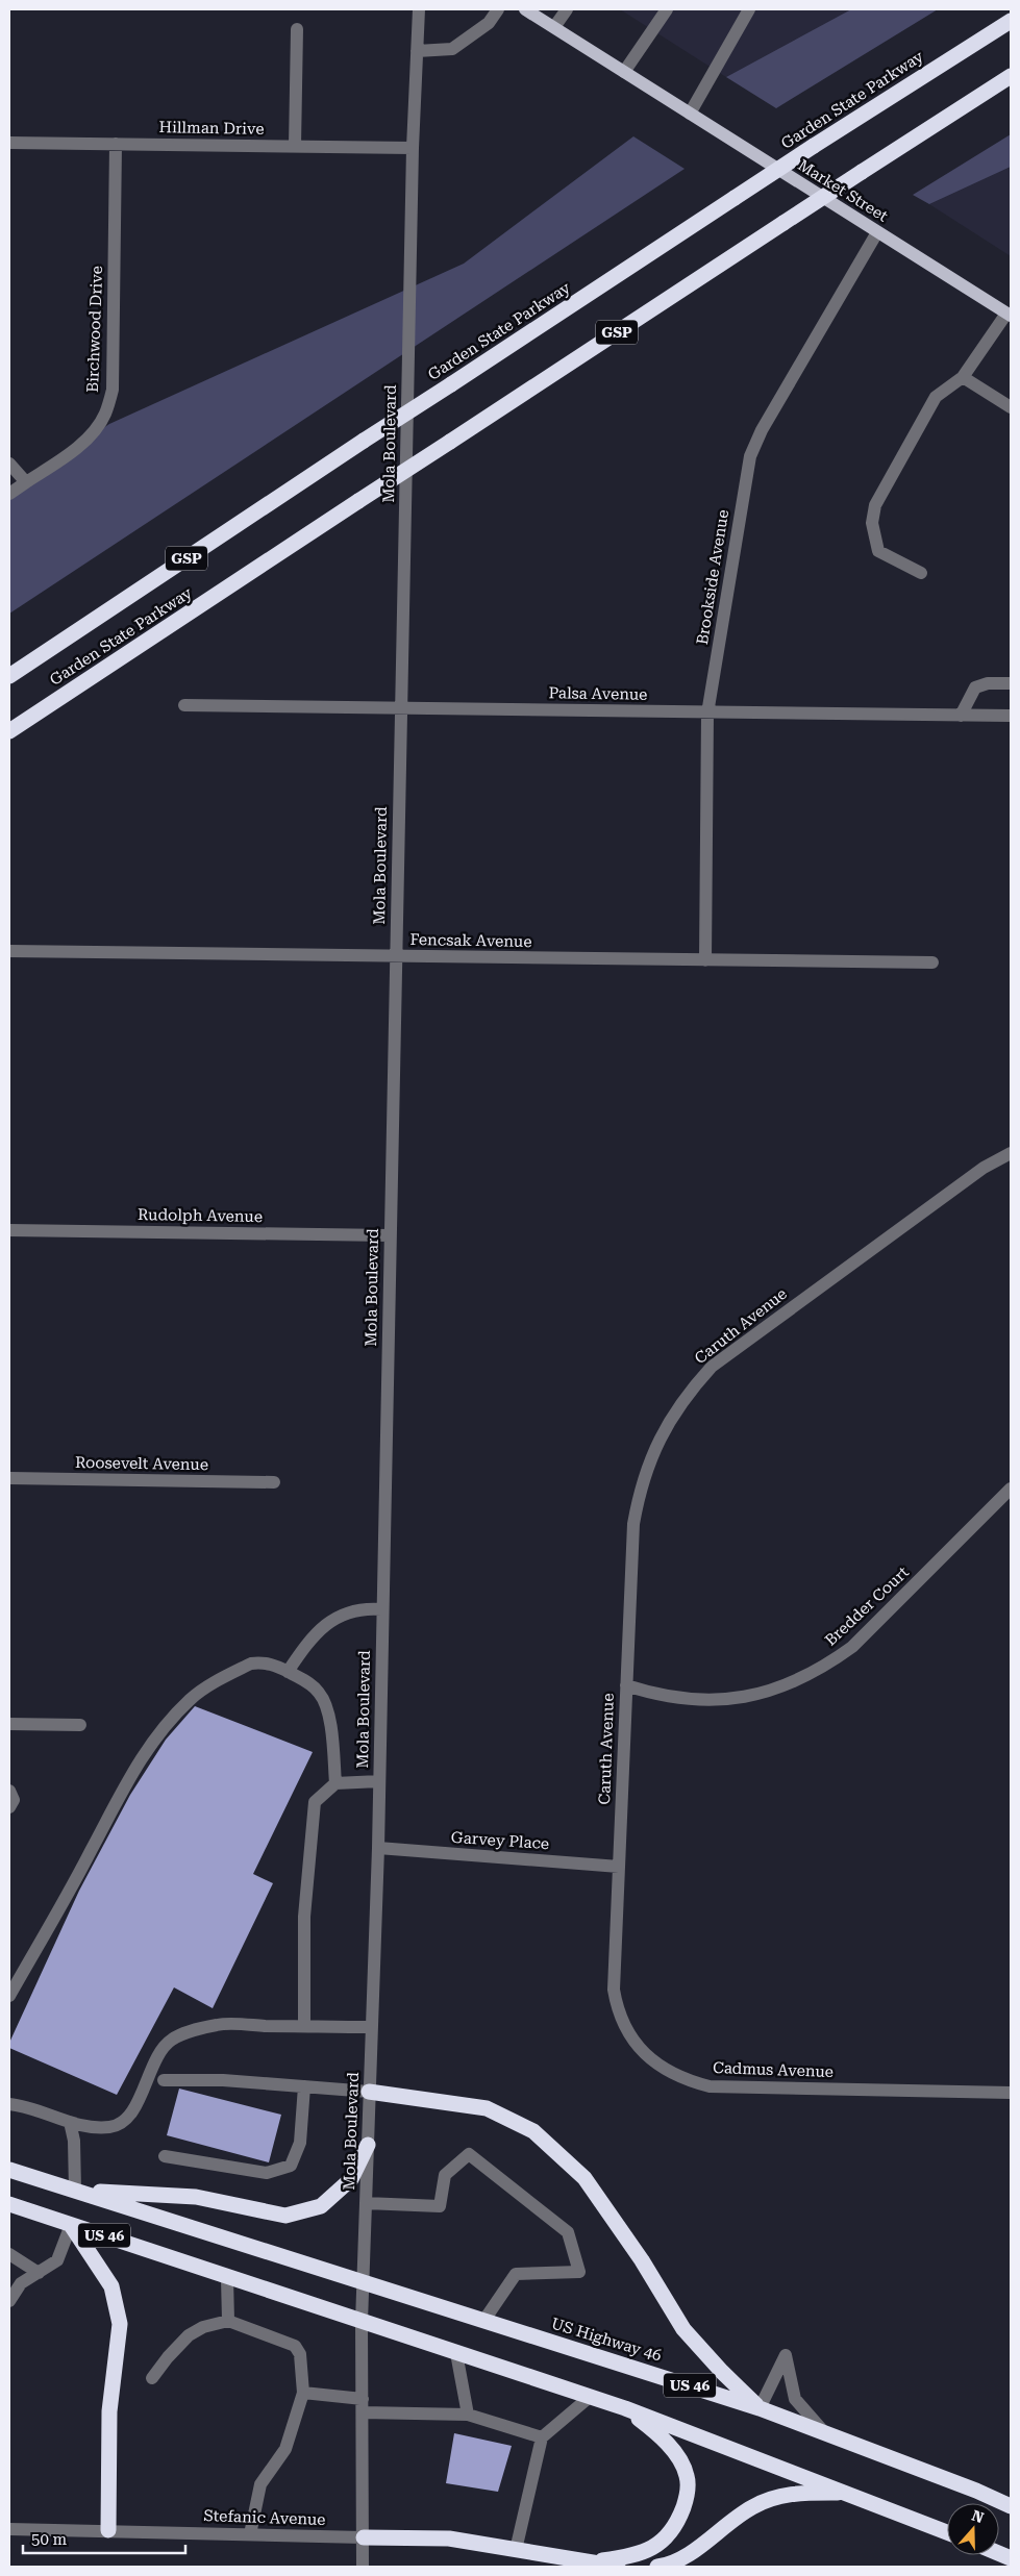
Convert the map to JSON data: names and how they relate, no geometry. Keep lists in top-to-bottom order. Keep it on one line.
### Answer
{"streets":{"highway":["Garden State Parkway","GSP","US 46","US Highway 46"],"main road":["Market Street"],"street":["Hillman Drive","Birchwood Drive","Mola Boulevard","Brookside Avenue","Palsa Avenue","Fencsak Avenue","Rudolph Avenue","Caruth Avenue","Roosevelt Avenue","Bredder Court","Garvey Place","Cadmus Avenue","Stefanic Avenue"]},"crossings":[["Hillman Drive","Birchwood Drive"],["Hillman Drive","Mola Boulevard"],["Market Street","Brookside Avenue"],["Mola Boulevard","Palsa Avenue"],["Mola Boulevard","Fencsak Avenue"],["Mola Boulevard","Rudolph Avenue"],["Mola Boulevard","Garvey Place"],["Mola Boulevard","US 46"],["Mola Boulevard","US Highway 46"],["Mola Boulevard","Stefanic Avenue"],["Brookside Avenue","Palsa Avenue"],["Brookside Avenue","Fencsak Avenue"],["Caruth Avenue","Bredder Court"],["Caruth Avenue","Garvey Place"],["Caruth Avenue","Cadmus Avenue"],["Garvey Place","Cadmus Avenue"],["US 46","US Highway 46"]],"scale_bar":"50 m","north":"top"}
